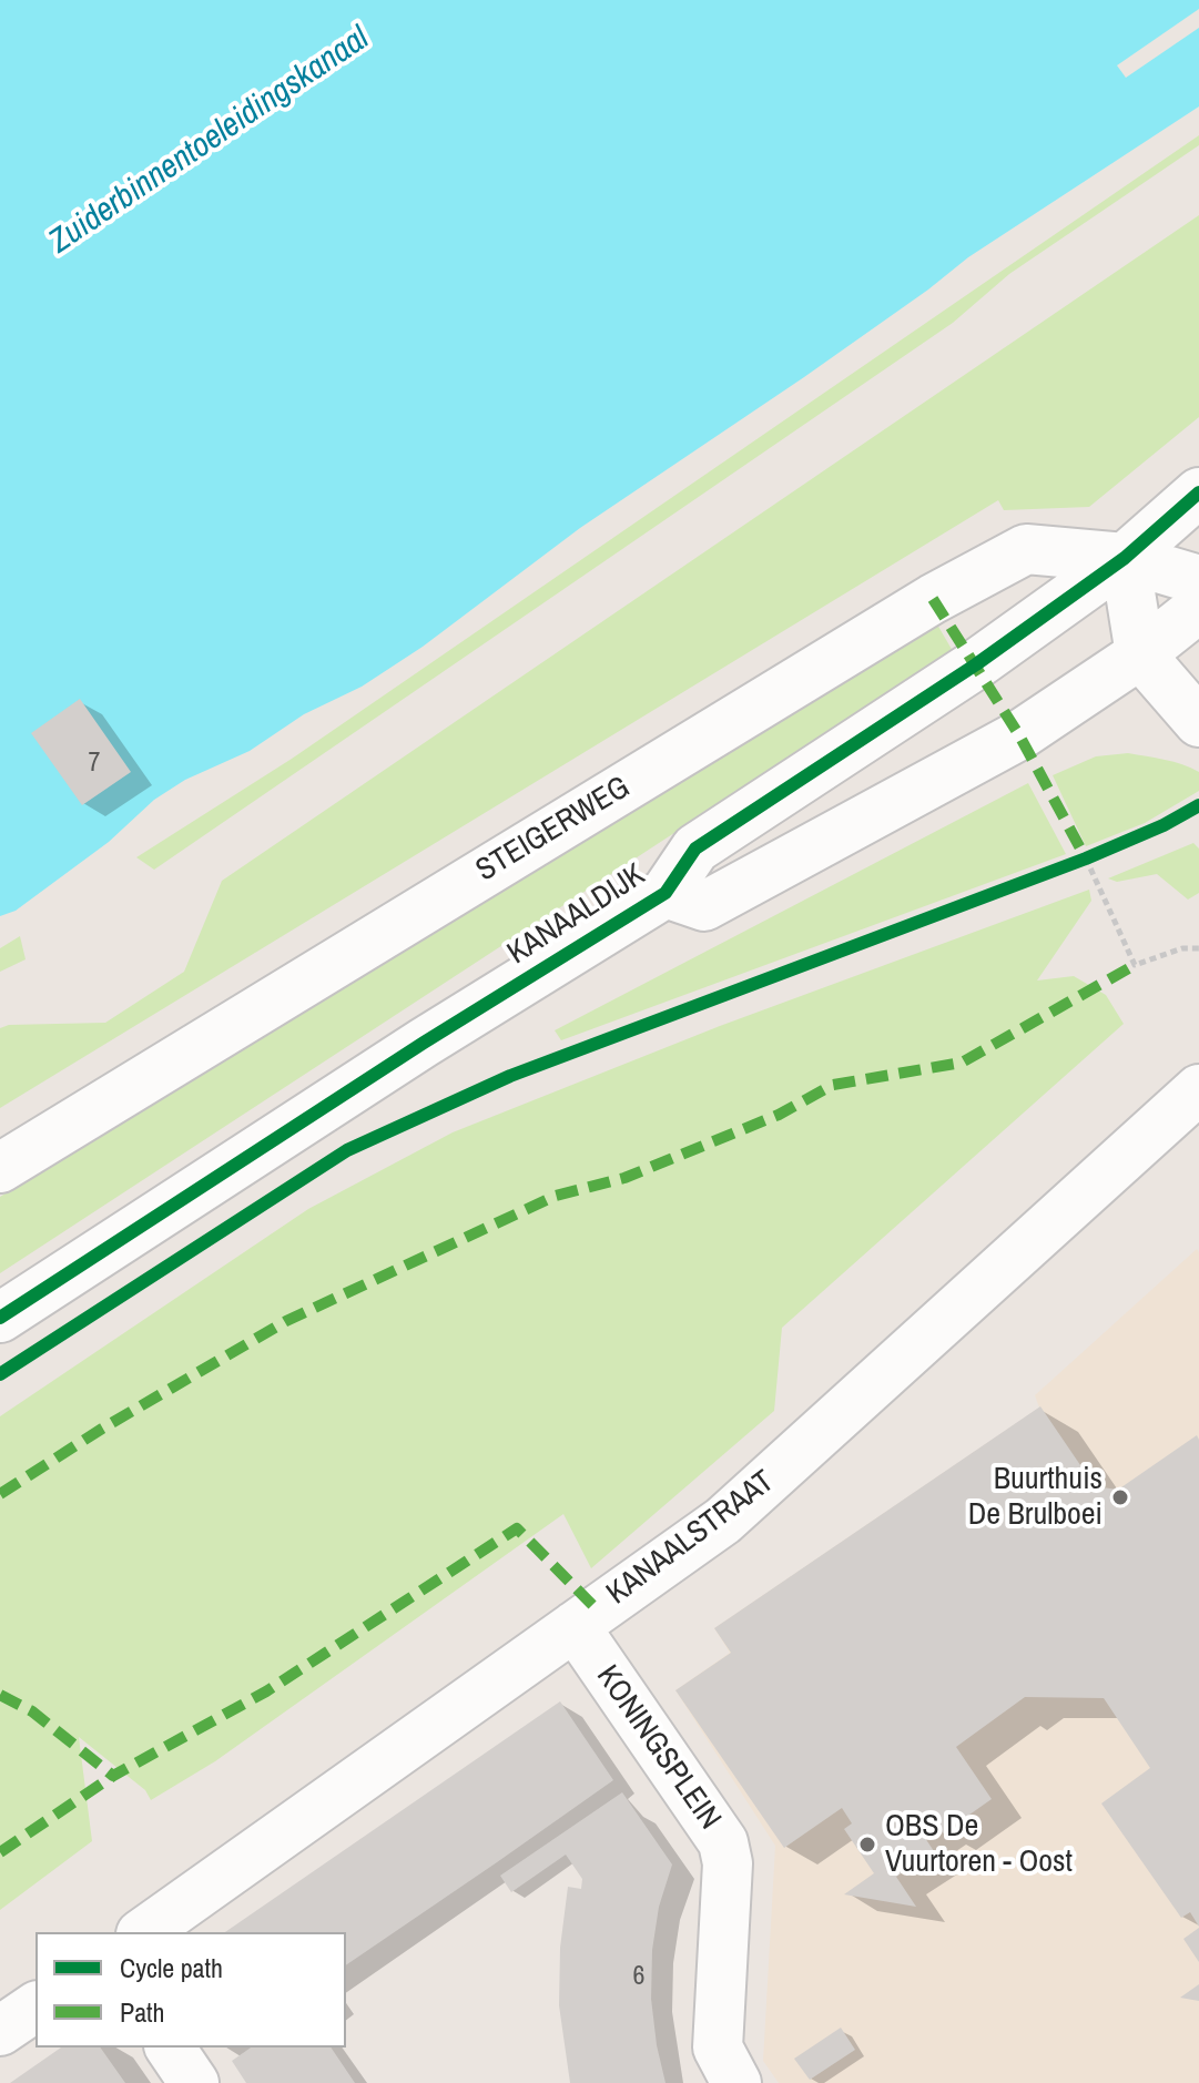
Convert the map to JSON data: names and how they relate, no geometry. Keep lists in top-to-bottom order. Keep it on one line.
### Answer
{"streets":{"street":["STEIGERWEG","KANAALDIJK","KANAALSTRAAT","KONINGSPLEIN"]},"crossings":[["STEIGERWEG","KANAALDIJK"],["KANAALSTRAAT","KONINGSPLEIN"]],"water":["Zuiderbinnentoeleidingskanaal"],"places":["Buurthuis De Brulboei","OBS De Vuurtoren - Oost"],"house_numbers":["7","6"],"legend":["Cycle path","Path"]}
